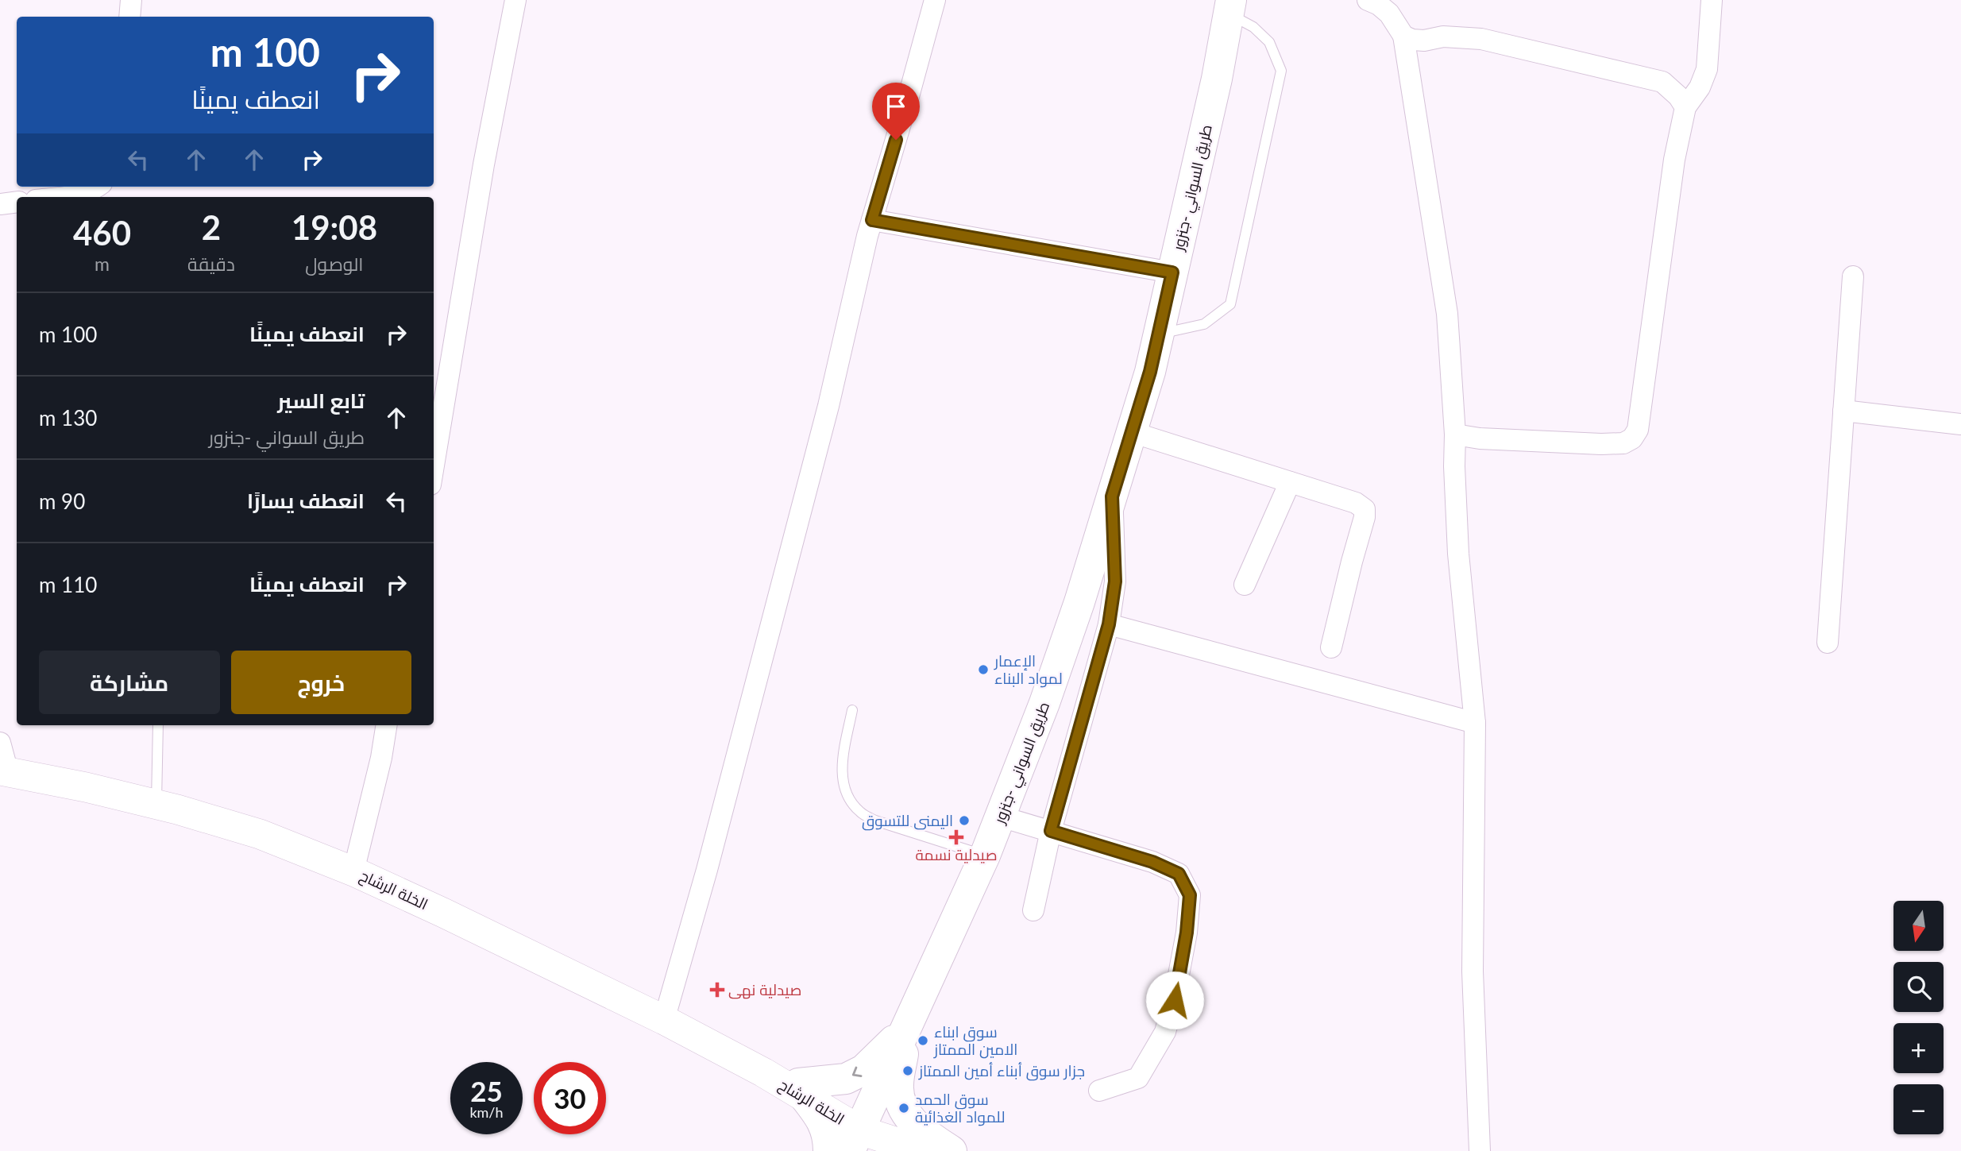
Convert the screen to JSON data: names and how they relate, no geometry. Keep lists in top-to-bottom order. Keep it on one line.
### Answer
{"streets":{"main road":["طريق السواني -جنزور","الخلة الرشاح"]},"crossings":[["طريق السواني -جنزور","الخلة الرشاح"]],"places":{"other":["الإعمار لمواد البناء","اليمنى للتسوق","سوق ابناء الامين الممتاز","جزار سوق أبناء أمين الممتاز","سوق الحمد للمواد الغذائية"],"health":["صيدلية نسمة","صيدلية نهى"]},"north":"bottom","page":{"turn":["100 m","انعطف يمينًا"],"eta":["19:08","الوصول","2","دقيقة","460","m"],"list":[{"name":"انعطف يمينًا","value":"100 m"},{"name":"تابع السير","note":"طريق السواني -جنزور","value":"130 m"},{"name":"انعطف يسارًا","value":"90 m"},{"name":"انعطف يمينًا","value":"110 m"}],"buttons":["خروج","مشاركة"],"map_buttons":["+","−"],"speed":"25 km/h","limit":"30"}}
